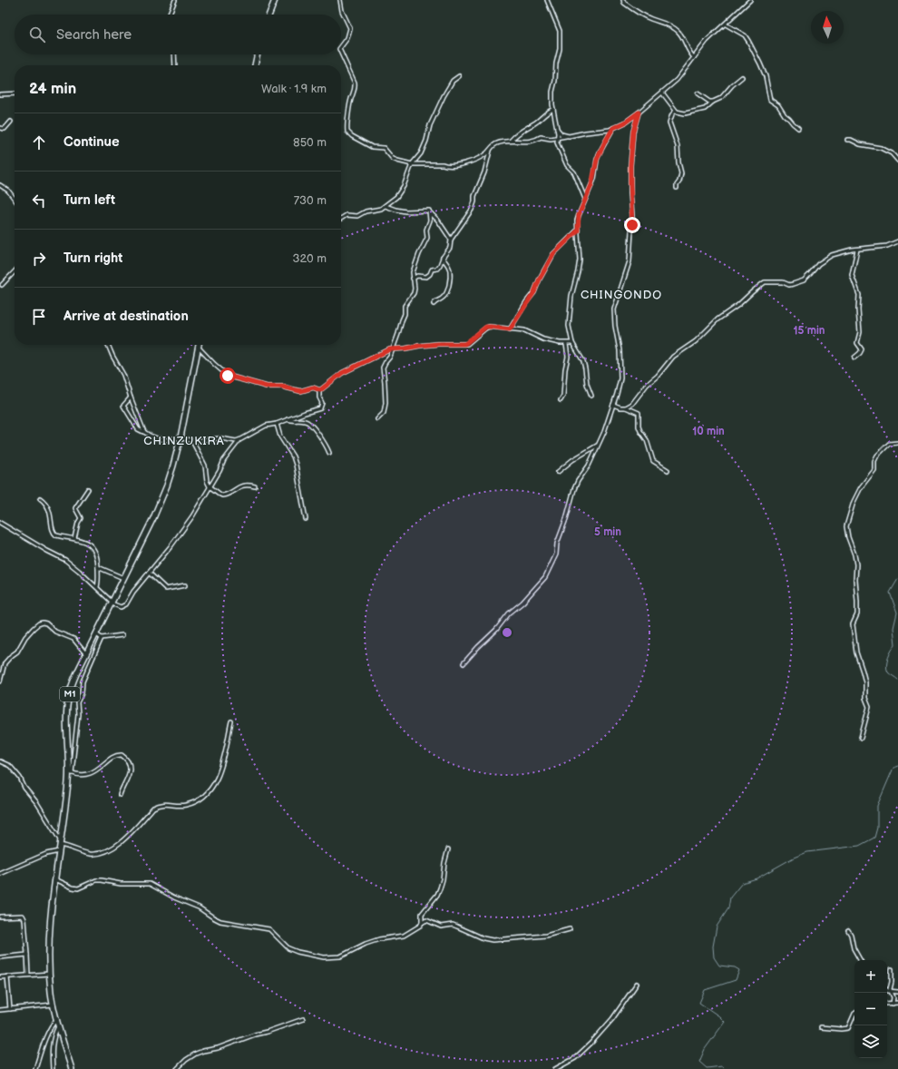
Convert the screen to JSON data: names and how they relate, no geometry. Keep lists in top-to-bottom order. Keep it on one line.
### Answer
{"streets":{"highway":["M1"]},"districts":["CHINGONDO","CHINZUKIRA"],"north":"top","page":{"search":"Search here","heading":["24 min","Walk · 1.9 km"],"list":[["Continue","850 m"],["Turn left","730 m"],["Turn right","320 m"],"Arrive at destination"],"map_buttons":["+","−"]},"rings":["15 min","10 min","5 min"]}
